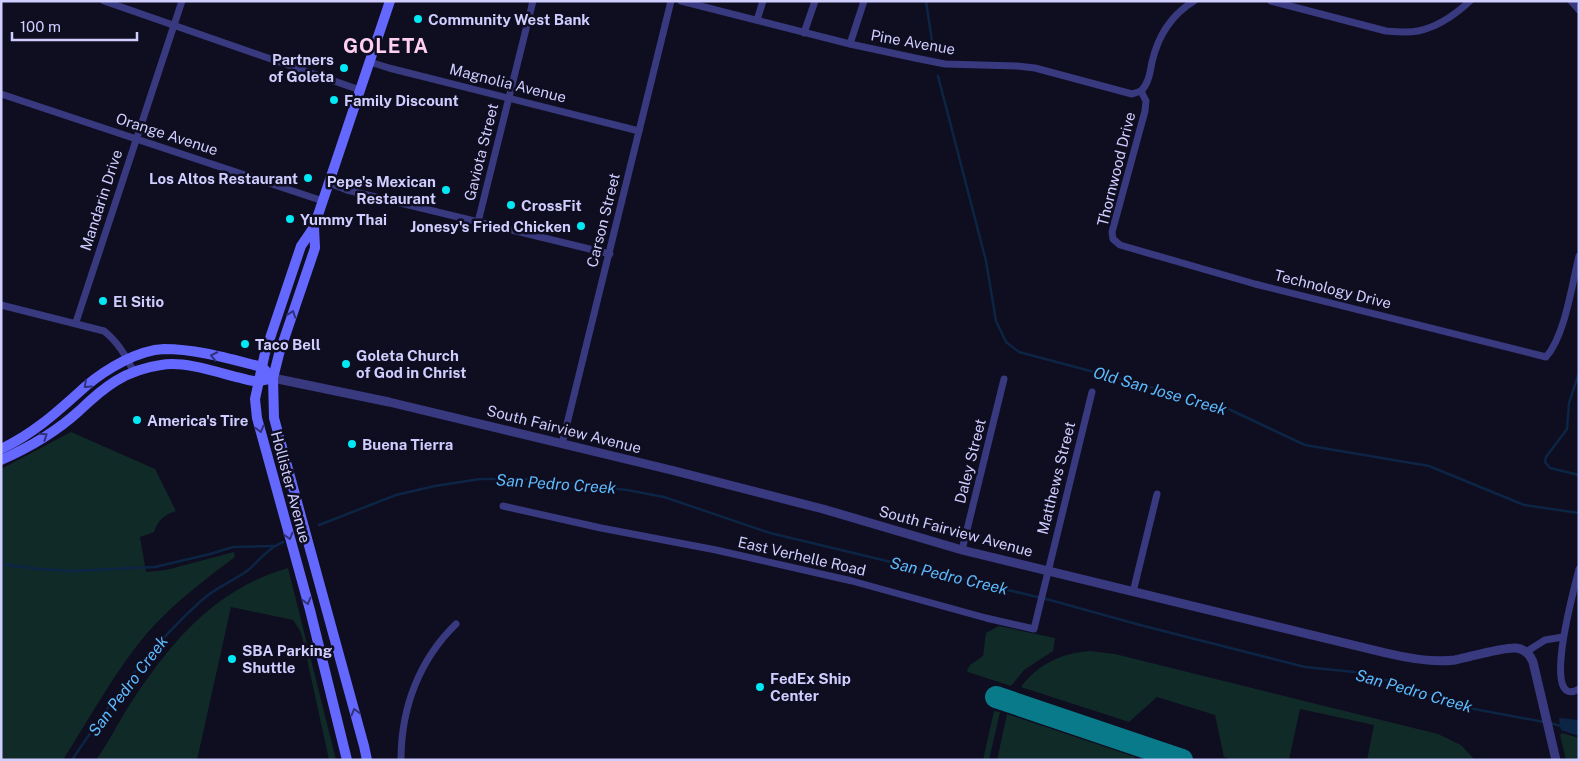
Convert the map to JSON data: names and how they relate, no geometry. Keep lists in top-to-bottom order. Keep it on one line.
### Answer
{"streets":{"main road":["South Fairview Avenue","Hollister Avenue"],"street":["Pine Avenue","Magnolia Avenue","Orange Avenue","Gaviota Street","Thornwood Drive","Mandarin Drive","Carson Street","Technology Drive","Daley Street","Matthews Street","East Verhelle Road"]},"crossings":[["Pine Avenue","Thornwood Drive"],["Magnolia Avenue","Gaviota Street"],["Magnolia Avenue","Carson Street"],["Magnolia Avenue","Hollister Avenue"],["Orange Avenue","Mandarin Drive"],["Orange Avenue","Hollister Avenue"],["Thornwood Drive","Technology Drive"],["Carson Street","South Fairview Avenue"],["South Fairview Avenue","Daley Street"],["South Fairview Avenue","Matthews Street"],["South Fairview Avenue","Hollister Avenue"],["South Fairview Avenue","East Verhelle Road"],["Matthews Street","East Verhelle Road"]],"districts":["GOLETA"],"water":["Old San Jose Creek","San Pedro Creek"],"places":["Community West Bank","Partners of Goleta","Family Discount","Los Altos Restaurant","Pepe's Mexican Restaurant","CrossFit","Yummy Thai","Jonesy's Fried Chicken","El Sitio","Taco Bell","Goleta Church of God in Christ","America's Tire","Buena Tierra","SBA Parking Shuttle","FedEx Ship Center"],"scale_bar":"100 m"}
